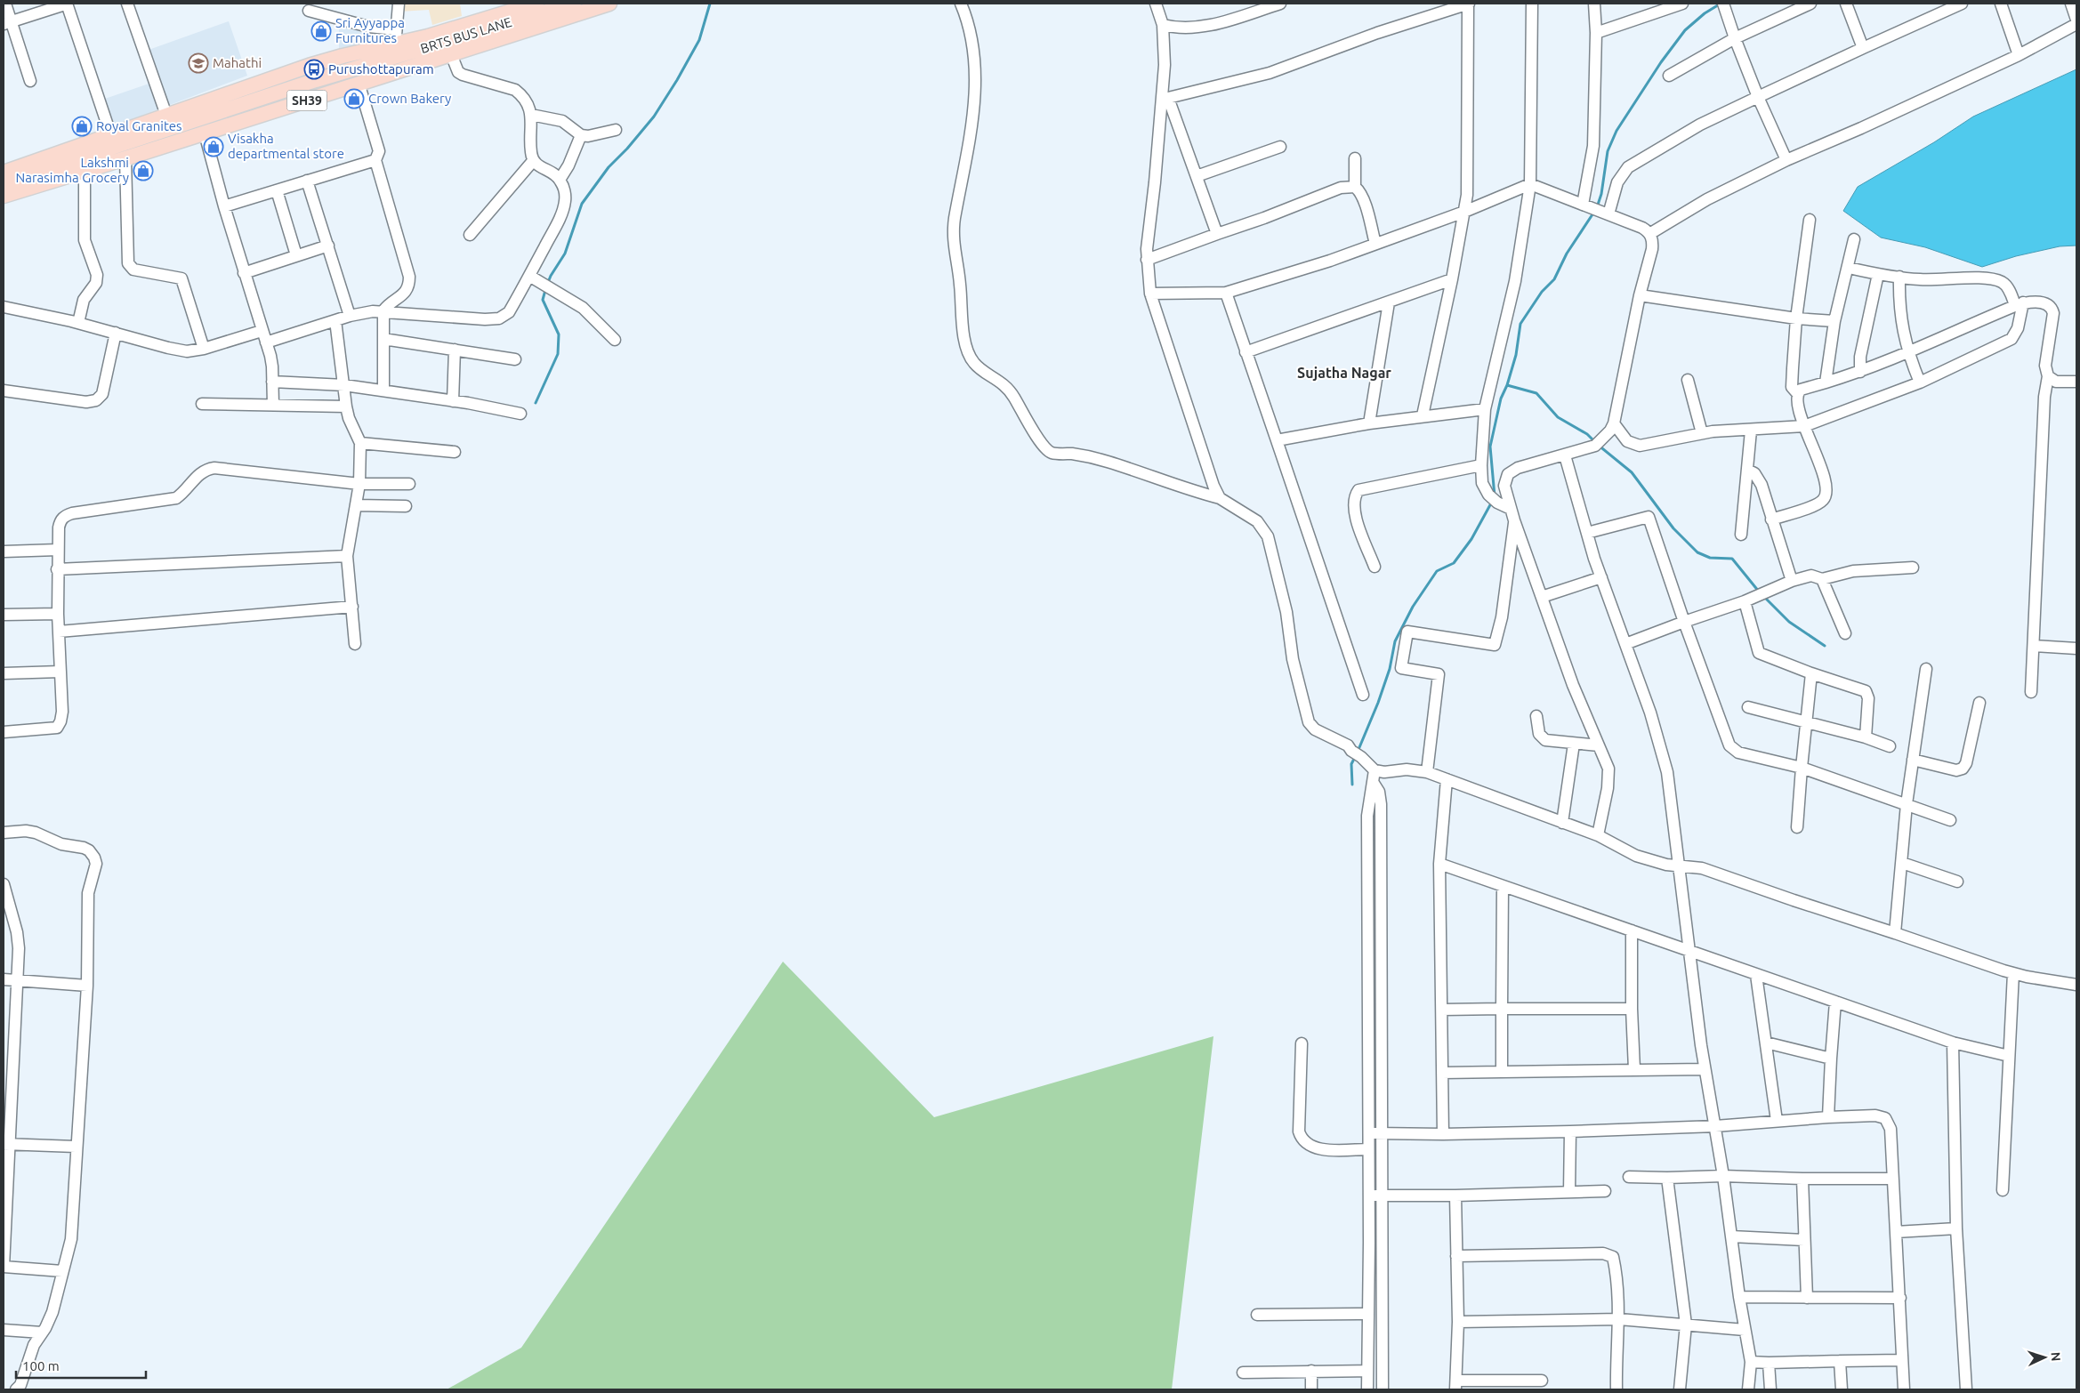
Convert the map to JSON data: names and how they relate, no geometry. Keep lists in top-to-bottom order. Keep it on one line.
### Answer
{"streets":{"main road":["BRTS BUS LANE","SH39"]},"crossings":[["BRTS BUS LANE","SH39"]],"districts":["Sujatha Nagar"],"places":{"shop":["Sri Ayyappa Furnitures","Crown Bakery","Royal Granites","Visakha departmental store","Lakshmi Narasimha Grocery"],"school or university":["Mahathi"],"bus stop":["Purushottapuram"]},"scale_bar":"100 m","north":"right"}
